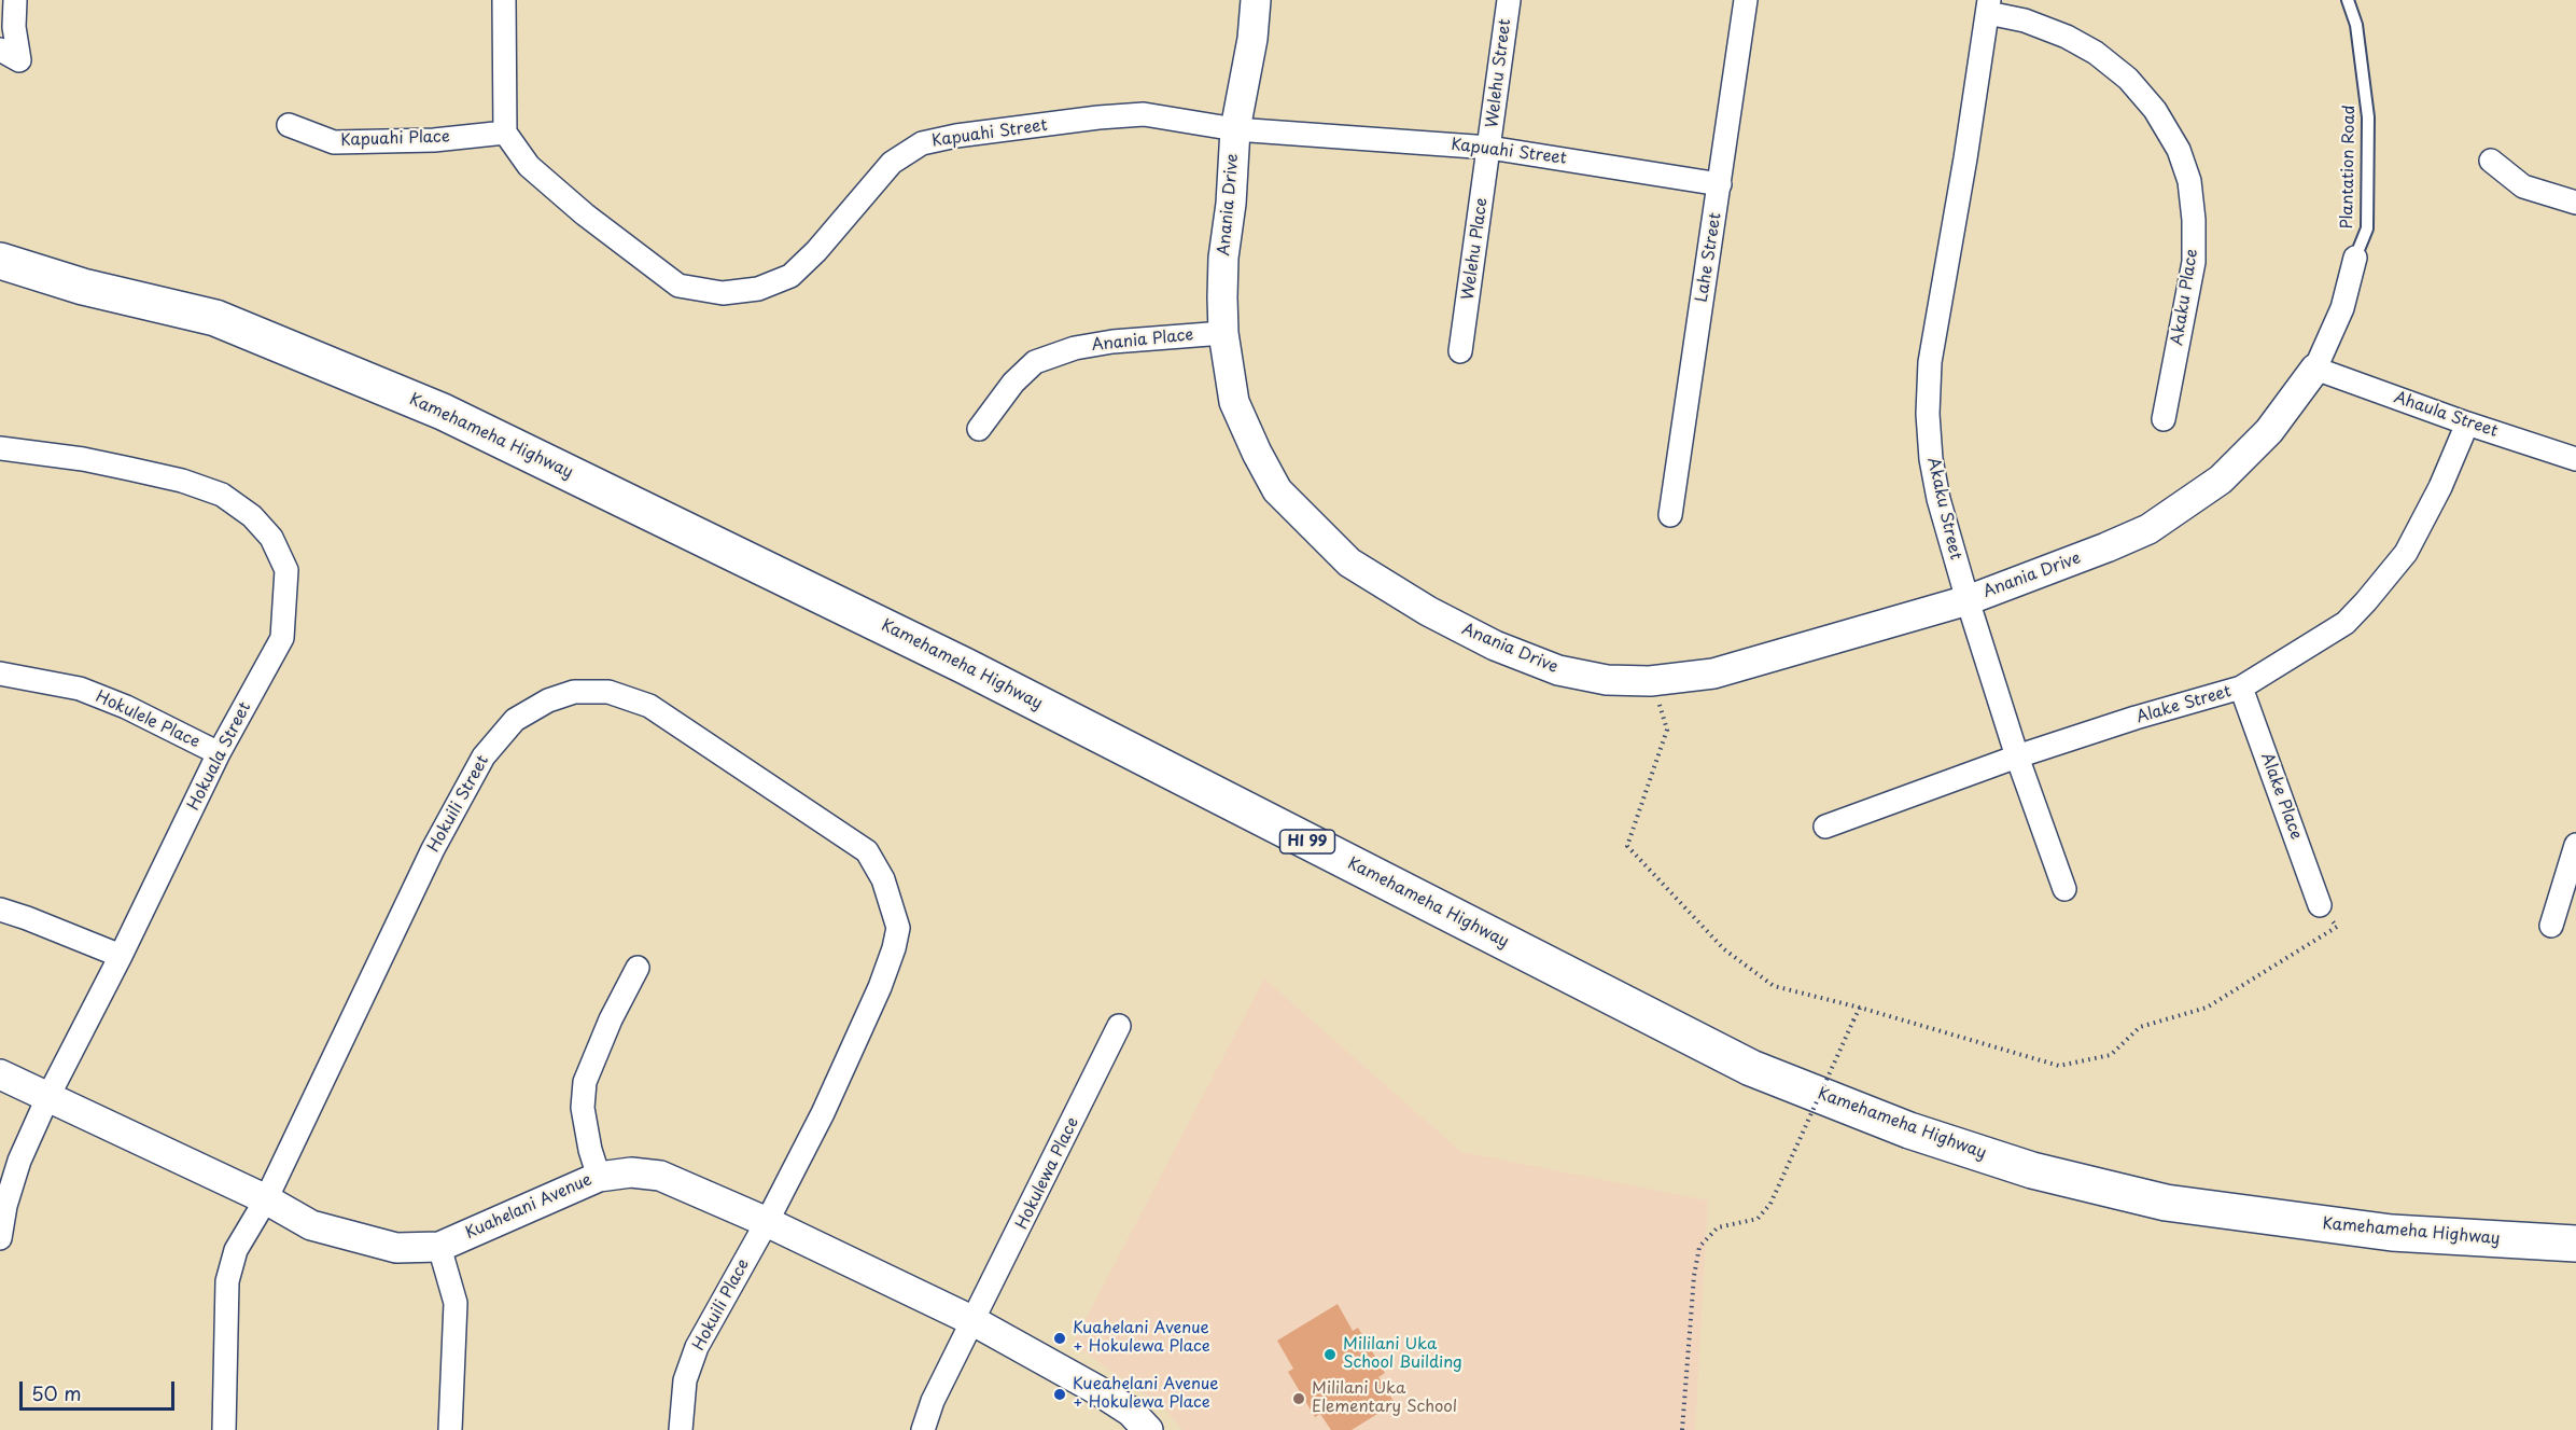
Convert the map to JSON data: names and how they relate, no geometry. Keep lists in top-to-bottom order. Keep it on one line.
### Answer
{"streets":{"main road":["Kamehameha Highway","HI 99"],"street":["Welehu Street","Kapuahi Street","Kapuahi Place","Anania Drive","Welehu Place","Lahe Street","Akaku Place","Anania Place","Ahaula Street","Akaku Street","Alake Street","Hokulele Place","Hokuala Street","Alake Place","Hokuili Street","Hokulewa Place","Kuahelani Avenue","Hokuili Place"],"lane":["Plantation Road"]},"crossings":[["Welehu Street","Kapuahi Street"],["Welehu Street","Welehu Place"],["Kapuahi Street","Kapuahi Place"],["Kapuahi Street","Anania Drive"],["Kapuahi Street","Welehu Place"],["Kapuahi Street","Lahe Street"],["Plantation Road","Anania Drive"],["Anania Drive","Anania Place"],["Anania Drive","Ahaula Street"],["Anania Drive","Akaku Street"],["Akaku Place","Akaku Street"],["Ahaula Street","Alake Street"],["Akaku Street","Alake Street"],["Alake Street","Alake Place"],["Hokulele Place","Hokuala Street"],["Hokuala Street","Kuahelani Avenue"],["Hokuili Street","Kuahelani Avenue"],["Hokuili Street","Hokuili Place"],["Hokulewa Place","Kuahelani Avenue"],["Kuahelani Avenue","Hokuili Place"]],"places":["Kuahelani Avenue + Hokulewa Place","Mililani Uka School Building","Kueahelani Avenue + Hokulewa Place","Mililani Uka Elementary School"],"scale_bar":"50 m"}
